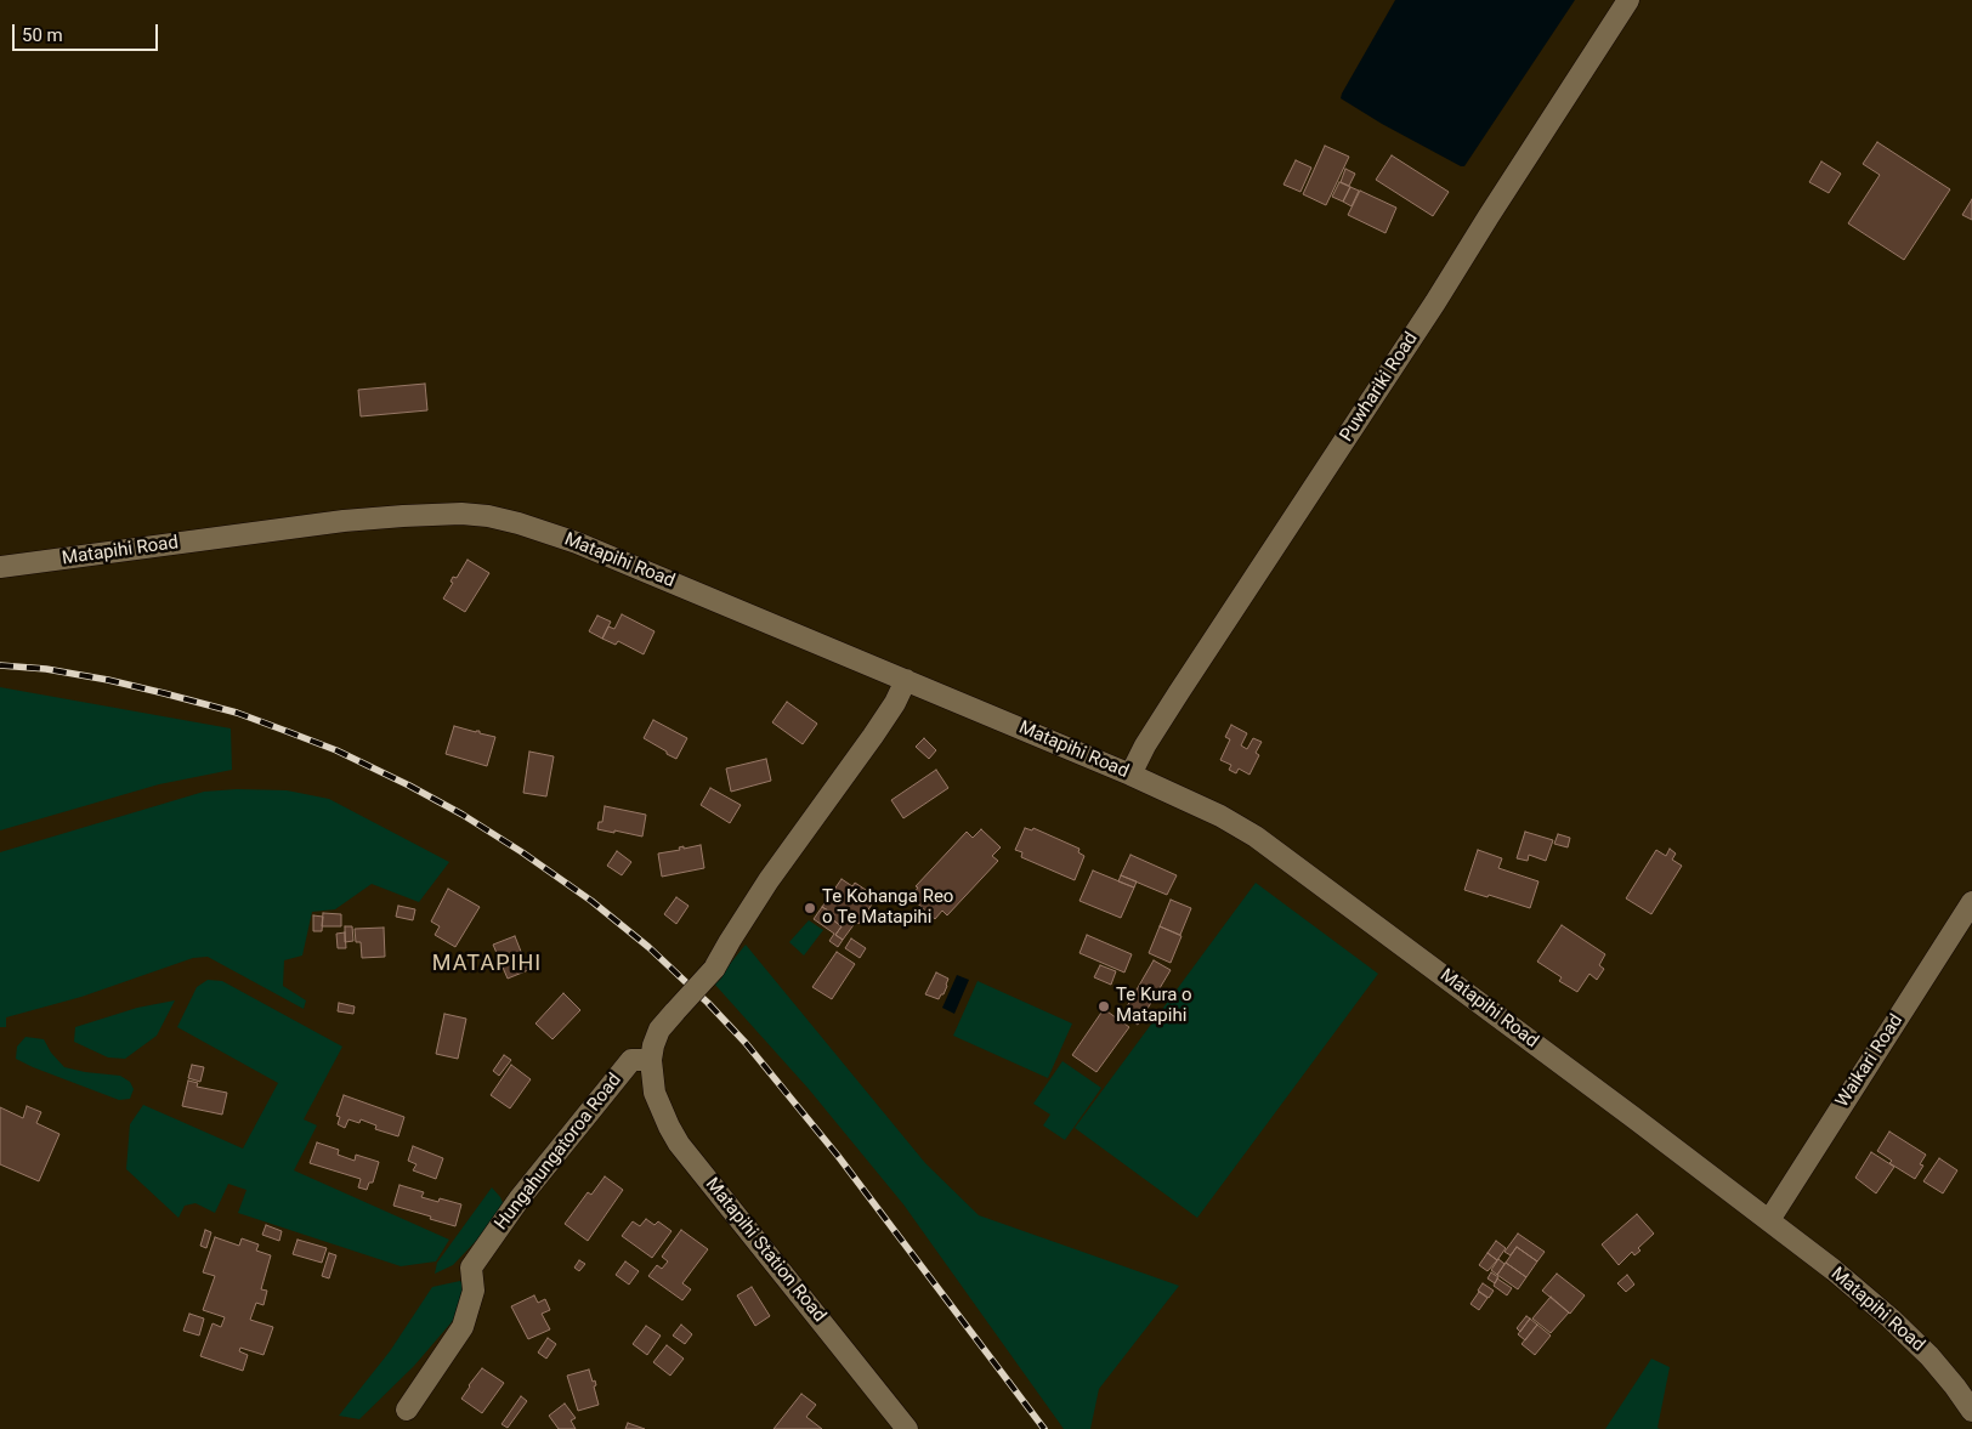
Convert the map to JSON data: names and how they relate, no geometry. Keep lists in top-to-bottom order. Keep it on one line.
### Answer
{"streets":{"street":["Puwhariki Road","Matapihi Road","Waikari Road","Hungahungatoroa Road","Matapihi Station Road"]},"crossings":[["Puwhariki Road","Matapihi Road"],["Matapihi Road","Waikari Road"],["Hungahungatoroa Road","Matapihi Station Road"]],"districts":["MATAPIHI"],"places":["Te Kohanga Reo o Te Matapihi","Te Kura o Matapihi"],"scale_bar":"50 m"}
